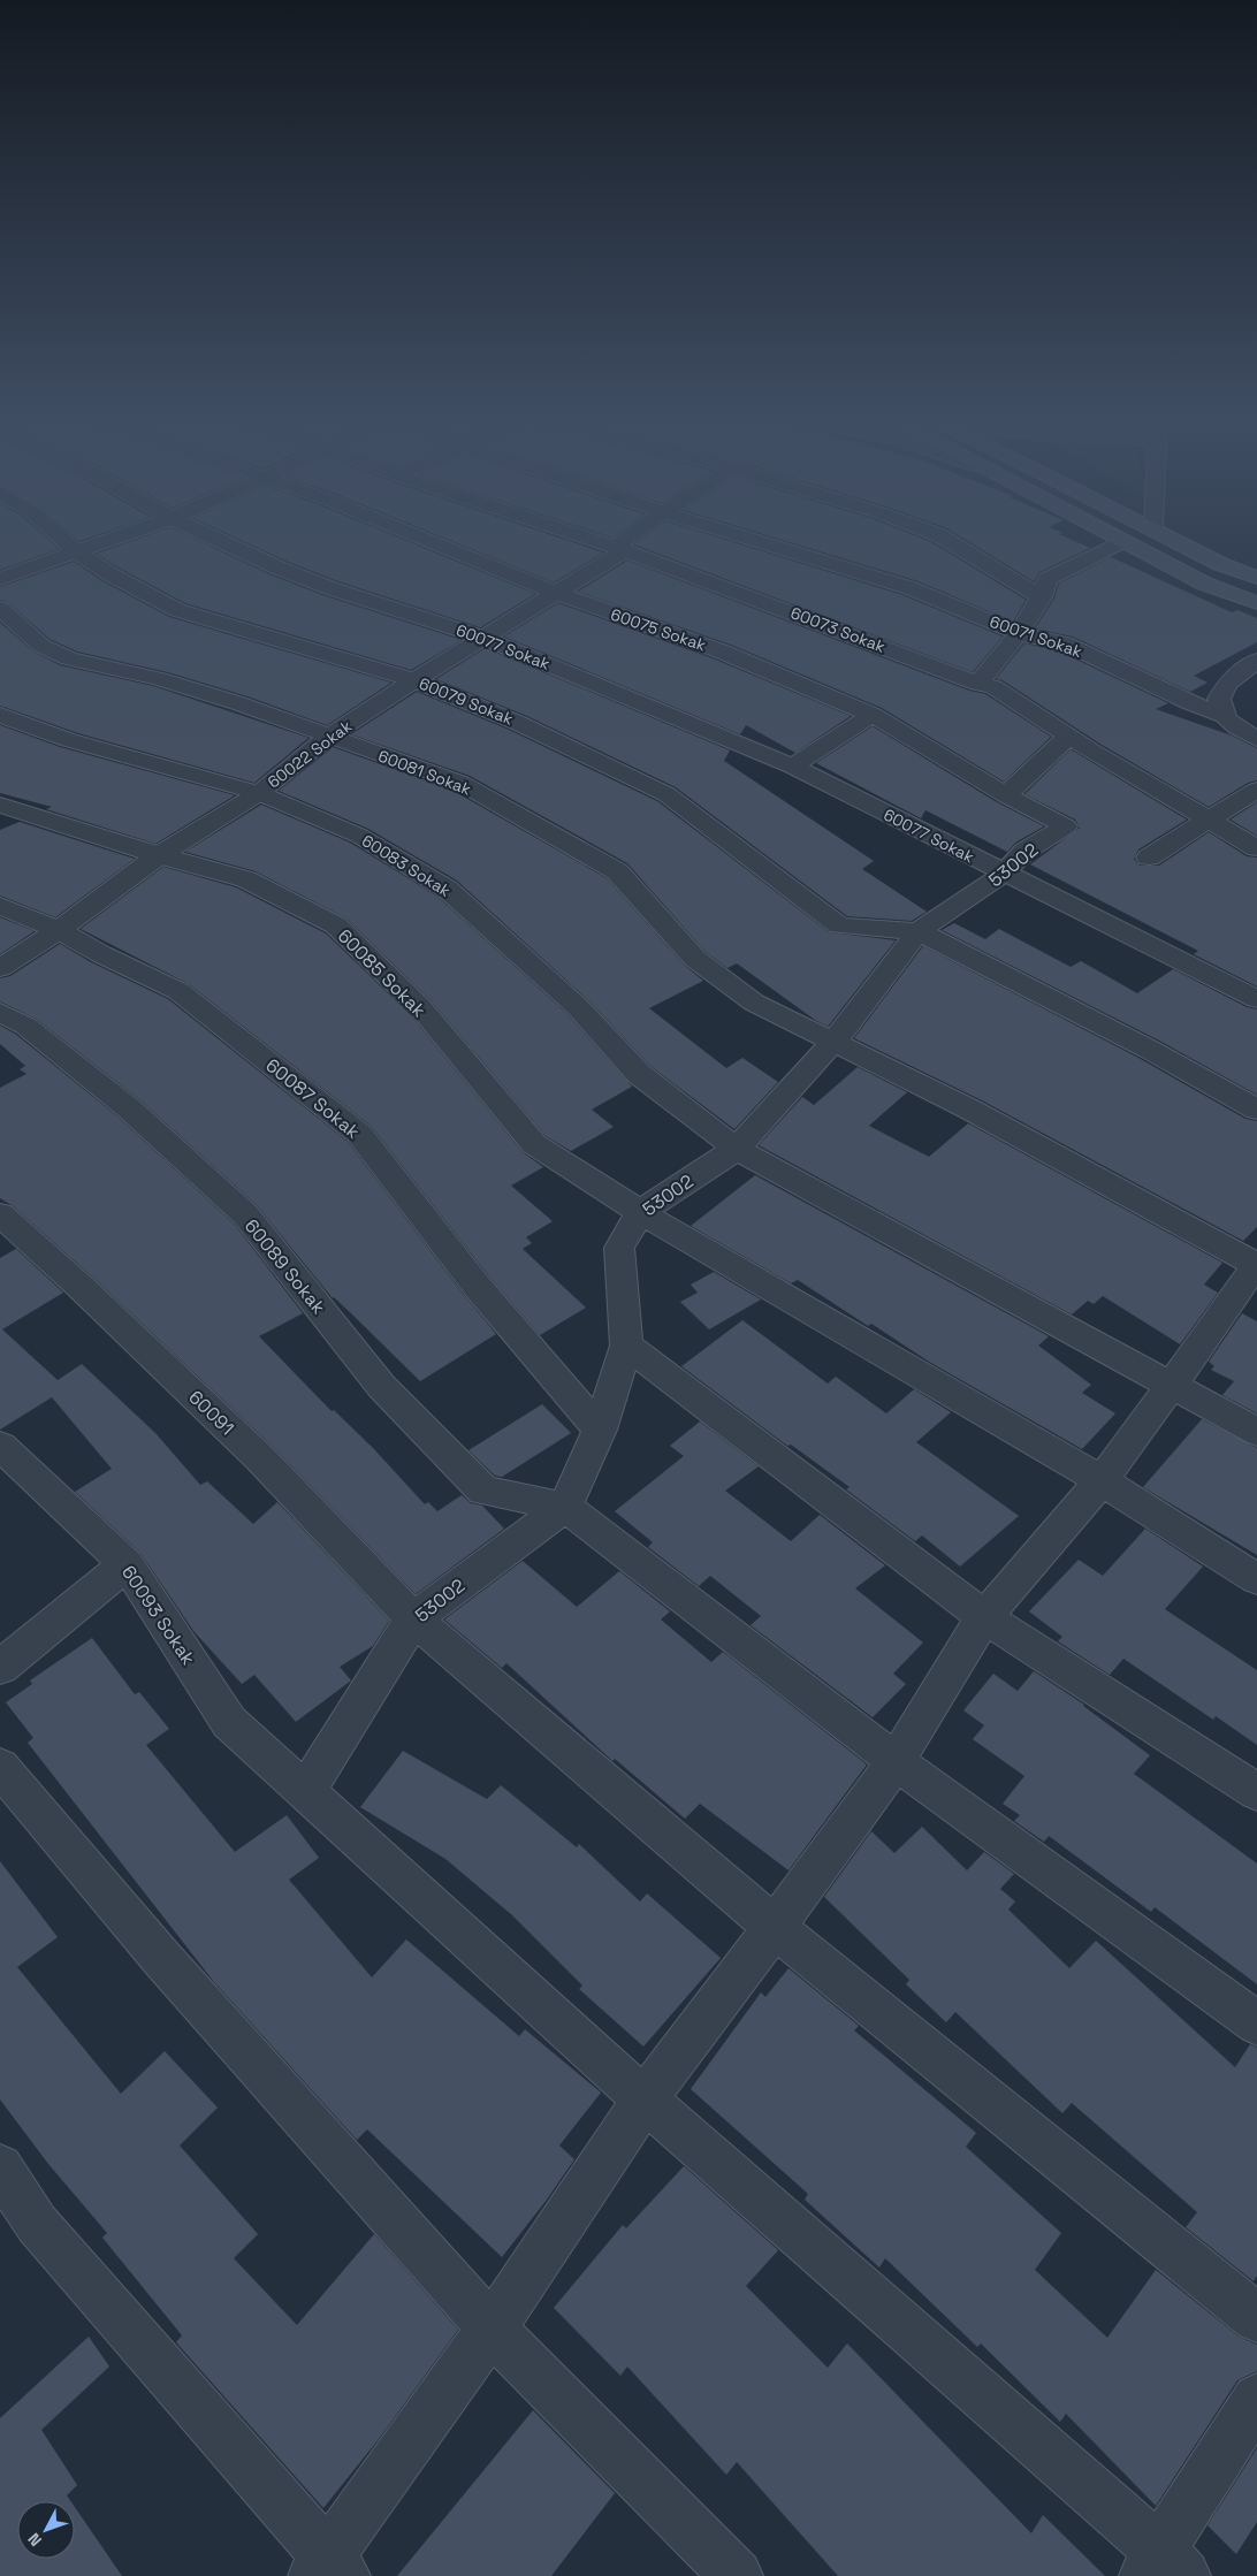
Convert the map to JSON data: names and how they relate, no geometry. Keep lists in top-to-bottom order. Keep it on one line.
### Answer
{"streets":{"street":["60075 Sokak","60073 Sokak","60071 Sokak","60077 Sokak","60079 Sokak","60022 Sokak","60081 Sokak","53002","60083 Sokak","60085 Sokak","60087 Sokak","60089 Sokak","60091","60093 Sokak"]},"crossings":[["60075 Sokak","60022 Sokak"],["60075 Sokak","53002"],["60073 Sokak","60022 Sokak"],["60077 Sokak","60022 Sokak"],["60077 Sokak","53002"],["60079 Sokak","60022 Sokak"],["60079 Sokak","53002"],["60022 Sokak","60081 Sokak"],["60022 Sokak","60083 Sokak"],["60022 Sokak","60085 Sokak"],["60022 Sokak","60087 Sokak"],["60081 Sokak","53002"],["53002","60083 Sokak"],["53002","60085 Sokak"],["53002","60087 Sokak"],["53002","60089 Sokak"],["53002","60091"],["53002","60093 Sokak"]],"north":"bottom left"}
